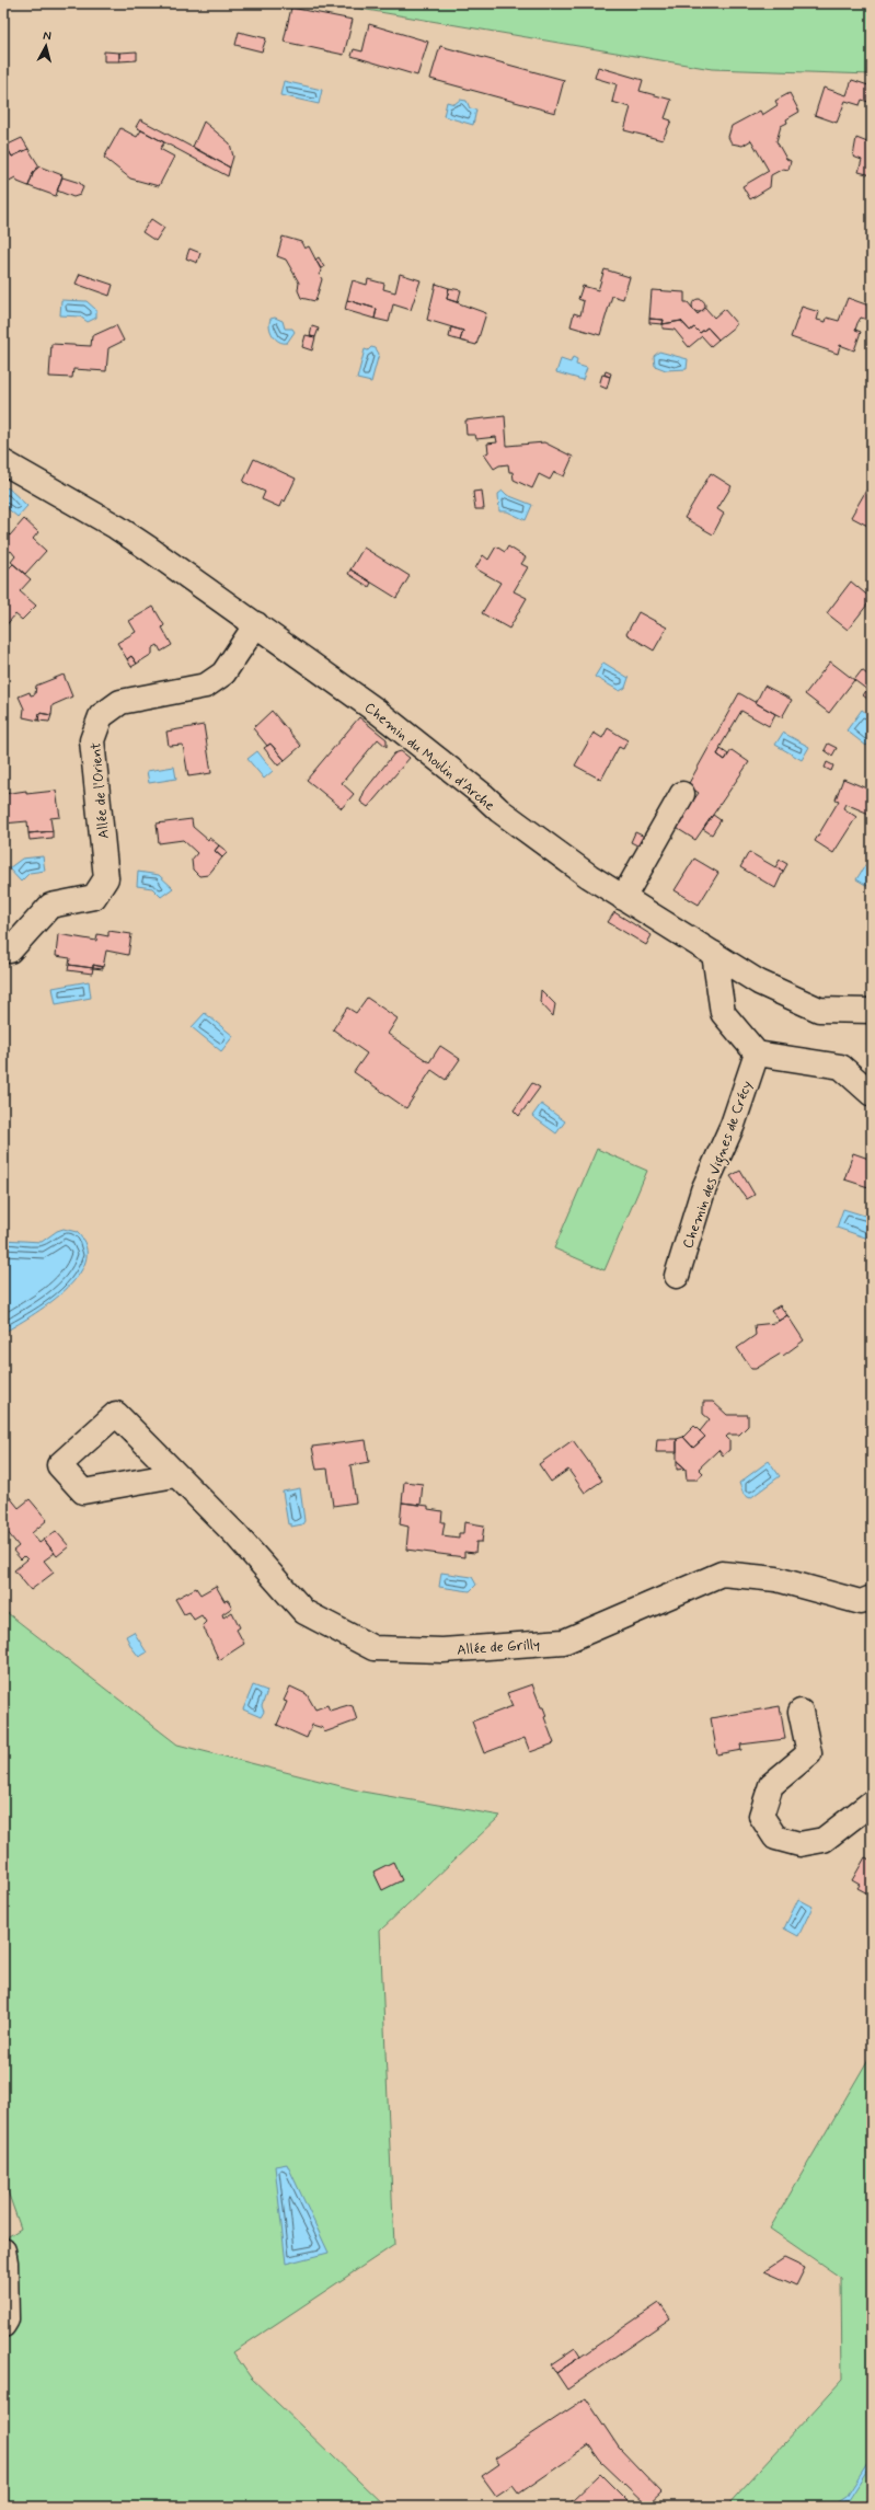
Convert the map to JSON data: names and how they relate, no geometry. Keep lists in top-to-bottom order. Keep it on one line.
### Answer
{"streets":{"street":["Chemin du Moulin d'Arche","Allée de l'Orient","Chemin des Vignes de Crécy","Allée de Grilly"]},"crossings":[["Chemin du Moulin d'Arche","Allée de l'Orient"]],"north":"top"}
